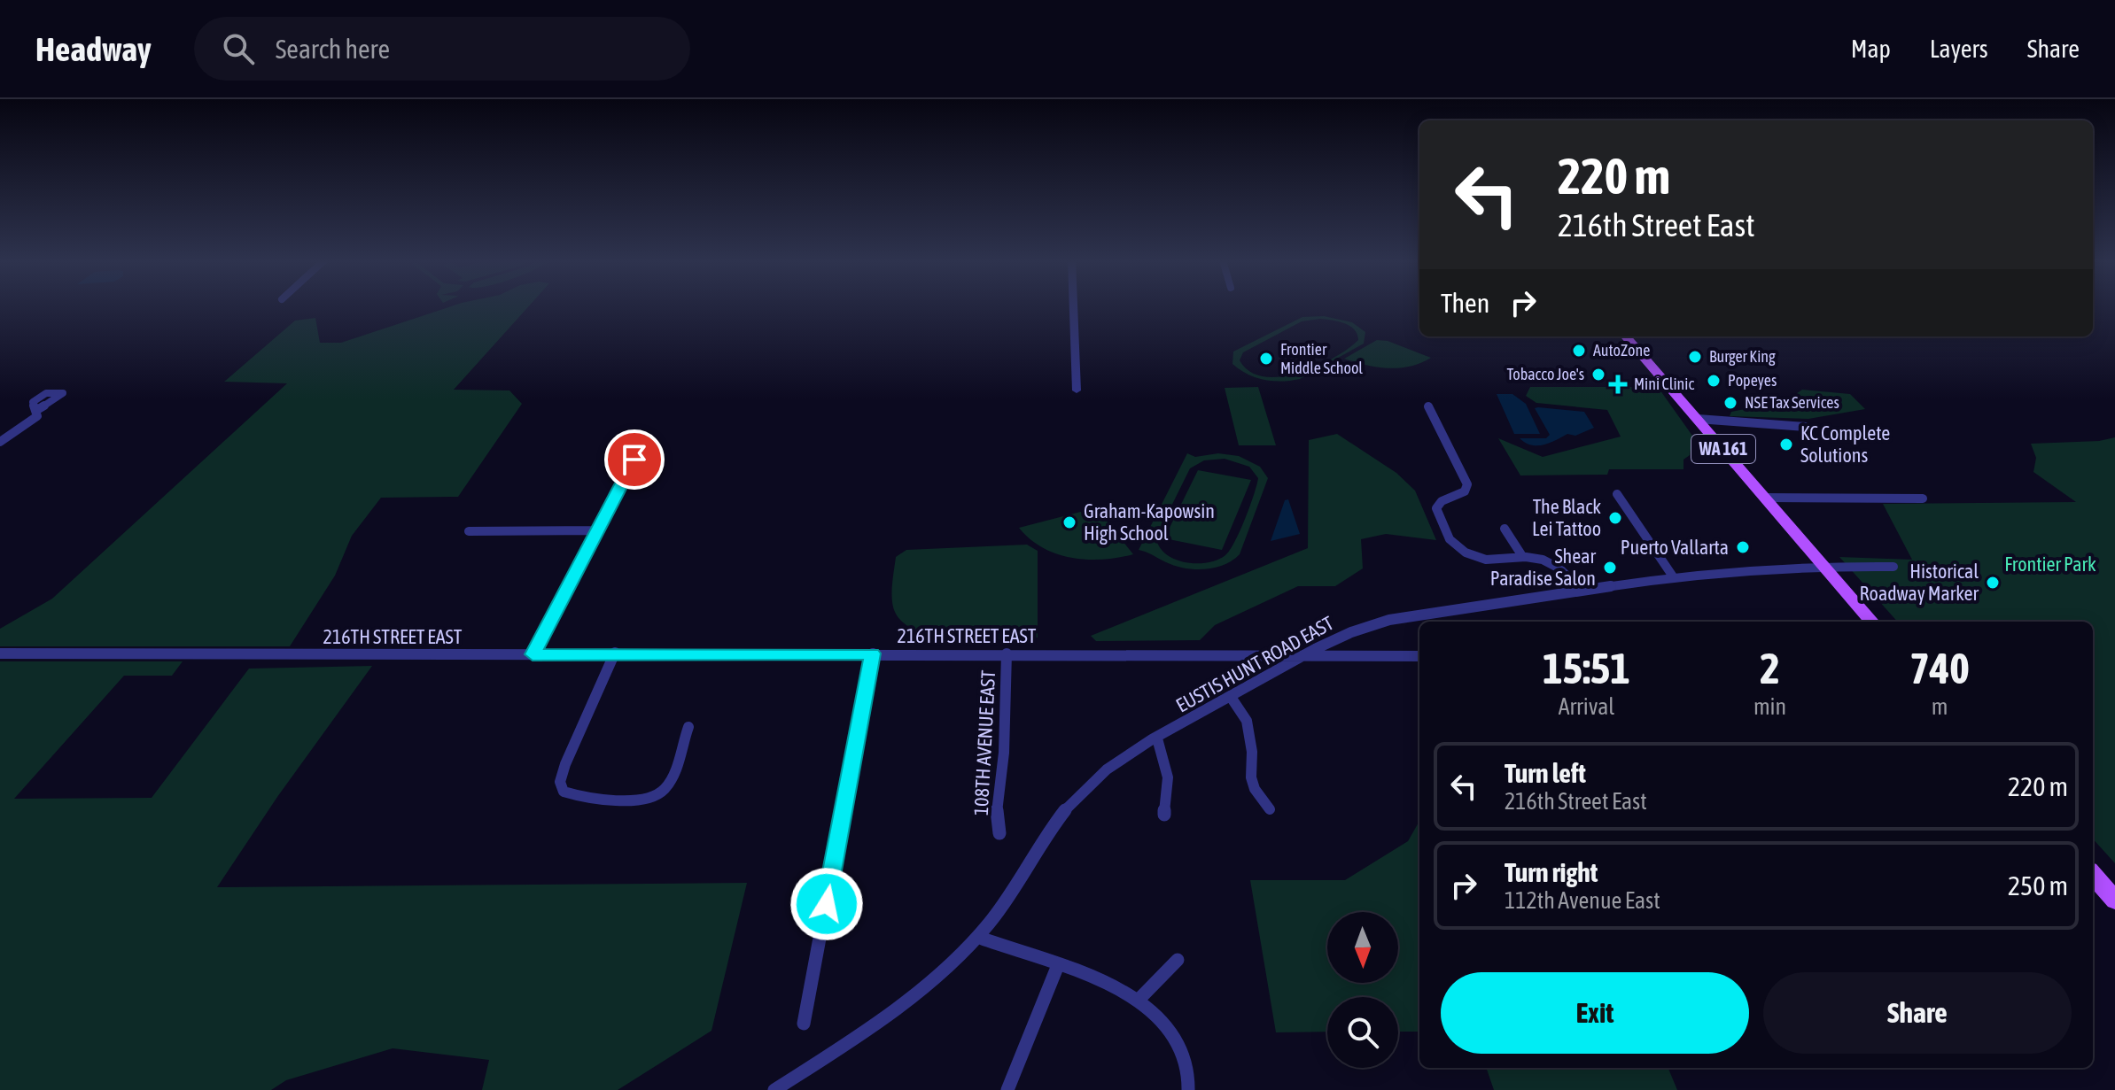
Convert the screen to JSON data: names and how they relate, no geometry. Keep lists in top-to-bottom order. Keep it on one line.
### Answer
{"streets":{"main road":["WA 161"],"street":["216TH STREET EAST","EUSTIS HUNT ROAD EAST","108TH AVENUE EAST"]},"crossings":[["WA 161","EUSTIS HUNT ROAD EAST"],["216TH STREET EAST","EUSTIS HUNT ROAD EAST"],["216TH STREET EAST","108TH AVENUE EAST"]],"parks":["Frontier Park"],"places":{"other":["AutoZone","Burger King","Frontier Middle School","Tobacco Joe's","Popeyes","NSE Tax Services","KC Complete Solutions","The Black Lei Tattoo","Graham-Kapowsin High School","Puerto Vallarta","Shear Paradise Salon","Historical Roadway Marker"],"health":["Mini Clinic"]},"north":"bottom","page":{"header":"Headway","search":"Search here","nav":["Map","Layers","Share"],"turn":["220 m","216th Street East"],"then":"Then","eta":["15:51","Arrival","2","min","740","m"],"list":[{"name":"Turn left","note":"216th Street East","value":"220 m"},{"name":"Turn right","note":"112th Avenue East","value":"250 m"}],"buttons":["Exit","Share"]}}
